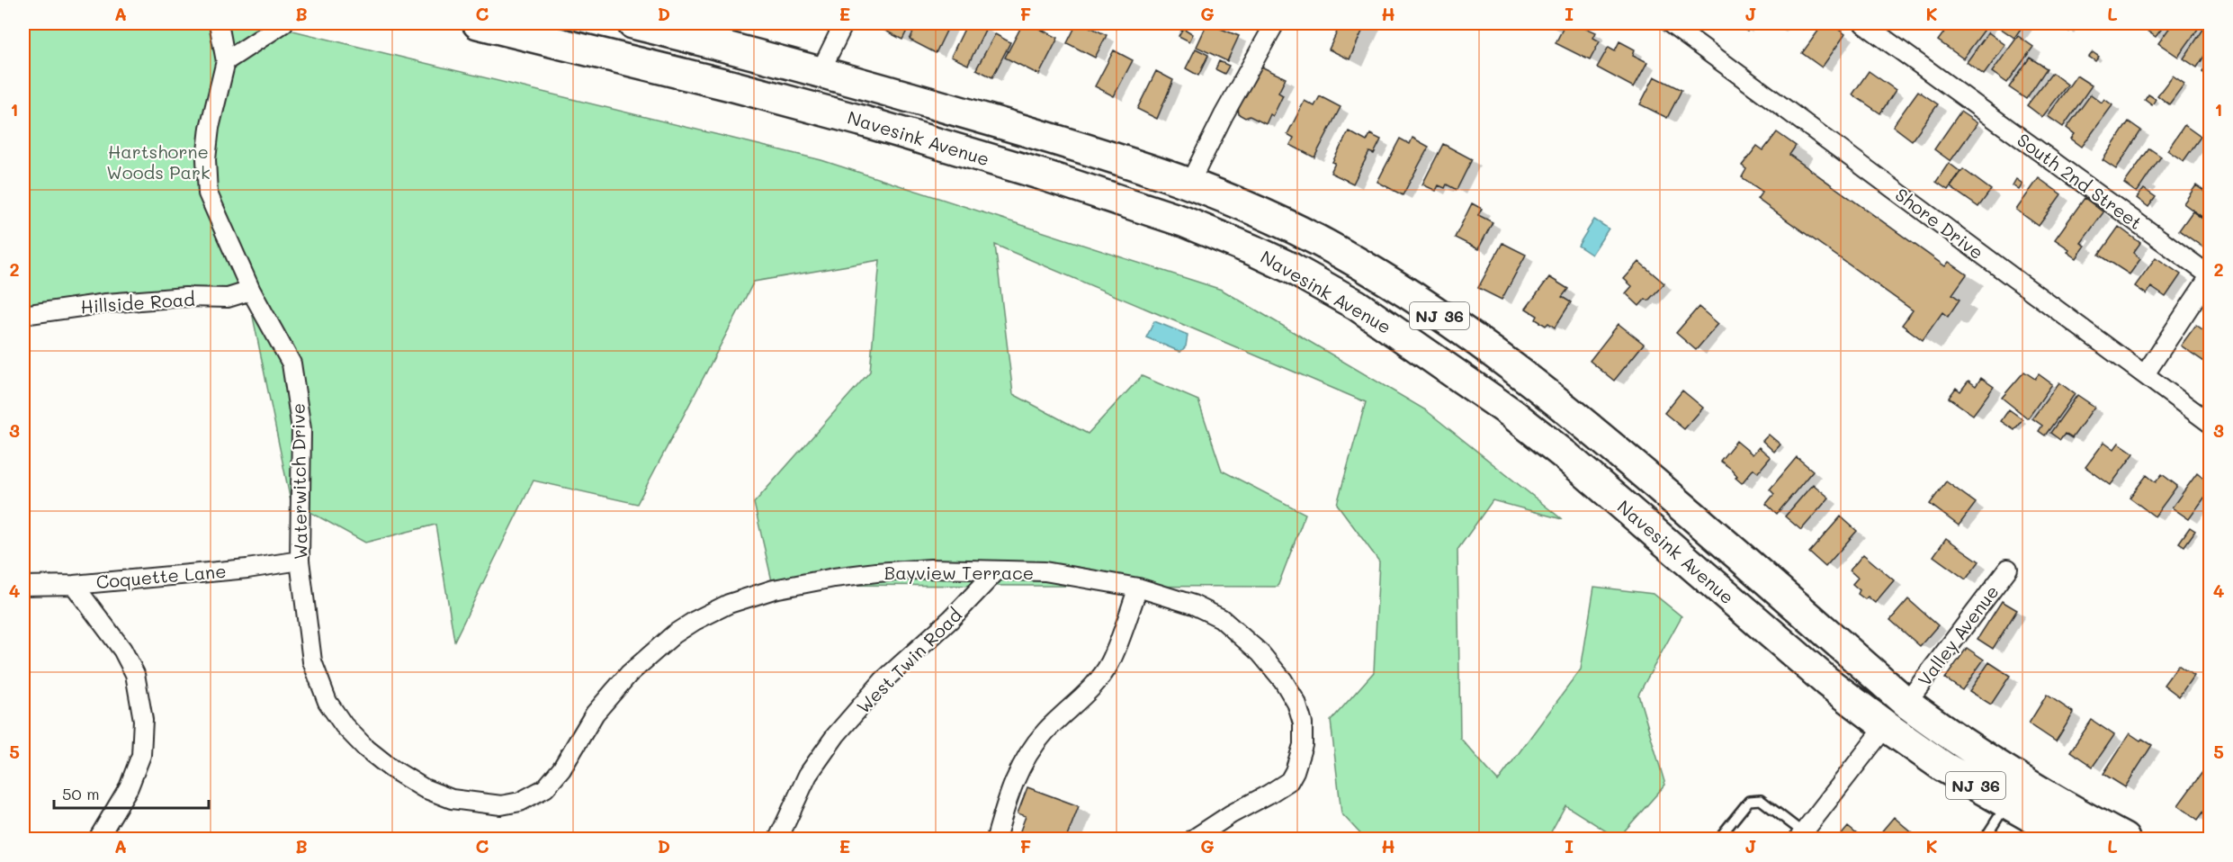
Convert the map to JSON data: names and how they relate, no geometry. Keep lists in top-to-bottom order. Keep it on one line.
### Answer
{"streets":{"highway":["Navesink Avenue","NJ 36"],"street":["South 2nd Street","Shore Drive","Hillside Road","Waterwitch Drive","Bayview Terrace","Coquette Lane","Valley Avenue","West Twin Road"]},"crossings":[["Navesink Avenue","Valley Avenue"],["Hillside Road","Waterwitch Drive"],["Waterwitch Drive","Bayview Terrace"],["Waterwitch Drive","Coquette Lane"],["Bayview Terrace","West Twin Road"]],"parks":["Hartshorne Woods Park"],"scale_bar":"50 m","grid":{"columns":["A","B","C","D","E","F","G","H","I","J","K","L"],"rows":["1","2","3","4","5"]}}
